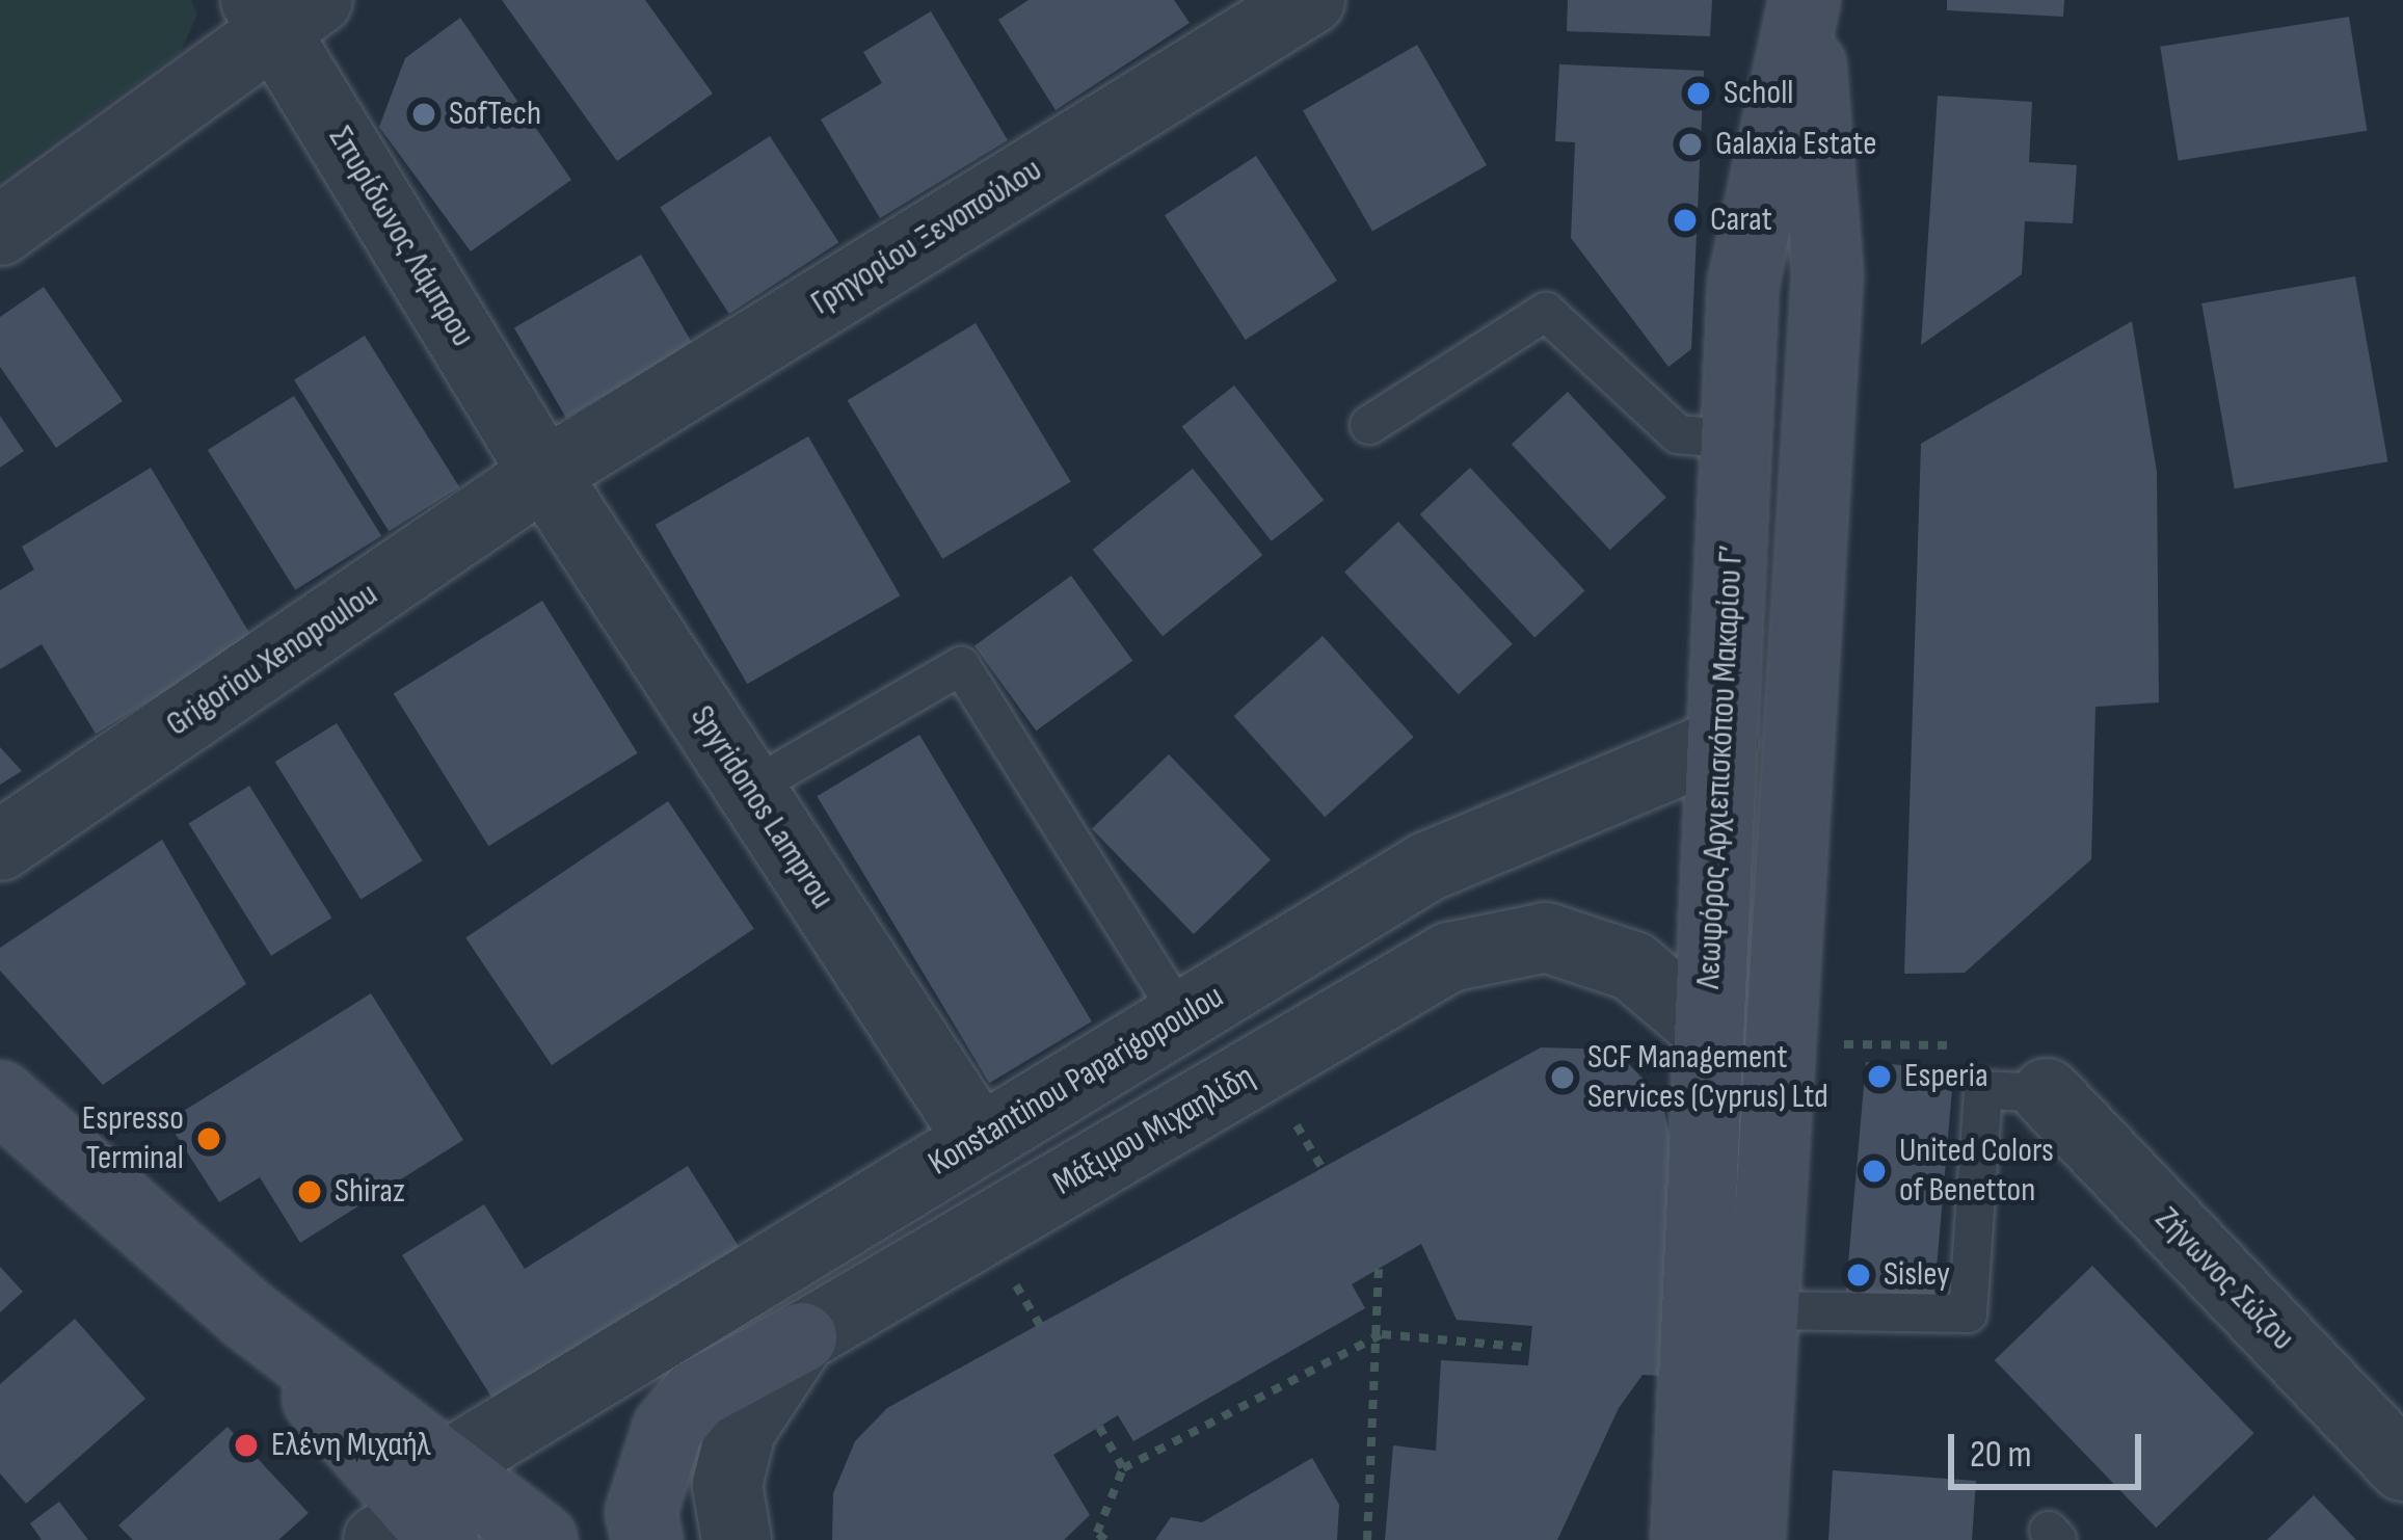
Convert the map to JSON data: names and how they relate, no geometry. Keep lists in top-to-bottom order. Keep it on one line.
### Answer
{"streets":{"main road":["Λεωφόρος Αρχιεπισκόπου Μακαρίου Γ’"],"street":["Σπυρίδωνος Λάμπρου","Γρηγορίου Ξενοπούλου","Grigoriou Xenopoulou","Spyridonos Lamprou","Konstantinou Paparigopoulou","Μάξιμου Μιχαηλίδη","Ζήνωνος Σώζου"]},"crossings":[["Σπυρίδωνος Λάμπρου","Γρηγορίου Ξενοπούλου"],["Σπυρίδωνος Λάμπρου","Grigoriou Xenopoulou"],["Σπυρίδωνος Λάμπρου","Spyridonos Lamprou"],["Γρηγορίου Ξενοπούλου","Grigoriou Xenopoulou"],["Γρηγορίου Ξενοπούλου","Spyridonos Lamprou"],["Grigoriou Xenopoulou","Spyridonos Lamprou"],["Λεωφόρος Αρχιεπισκόπου Μακαρίου Γ’","Konstantinou Paparigopoulou"],["Λεωφόρος Αρχιεπισκόπου Μακαρίου Γ’","Μάξιμου Μιχαηλίδη"],["Spyridonos Lamprou","Konstantinou Paparigopoulou"]],"places":["Scholl","SofTech","Galaxia Estate","Carat","Esperia","SCF Management Services (Cyprus) Ltd","Espresso Terminal","United Colors of Benetton","Shiraz","Sisley","Ελένη Μιχαήλ"],"scale_bar":"20 m"}
